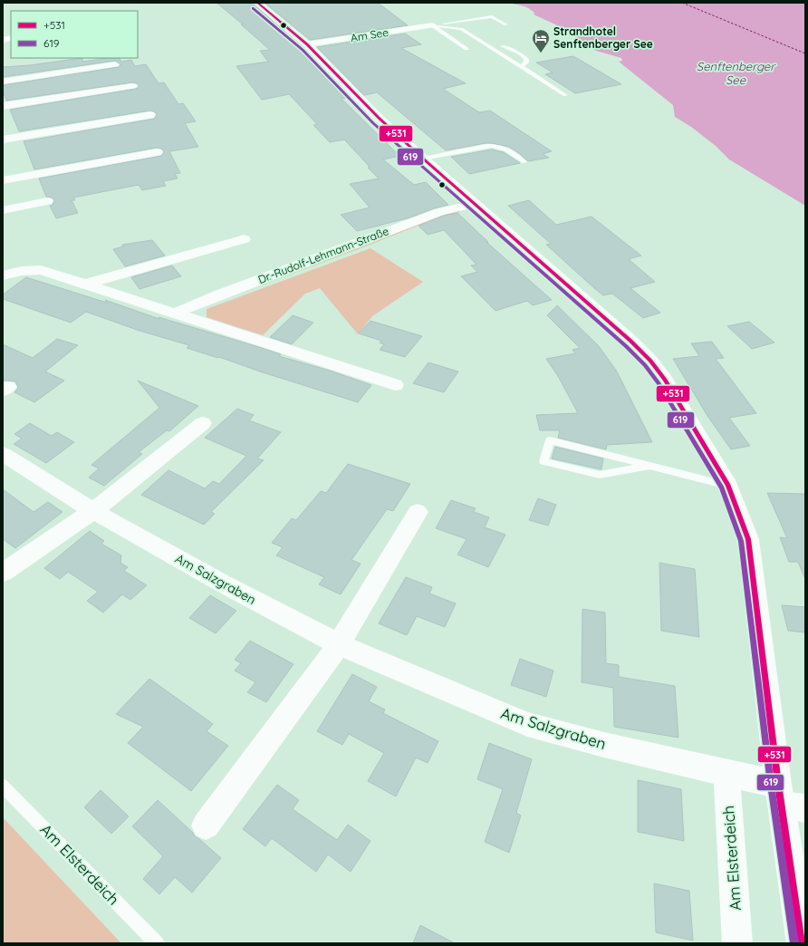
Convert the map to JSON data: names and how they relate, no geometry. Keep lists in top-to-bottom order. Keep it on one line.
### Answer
{"streets":{"street":["Am See","Dr.-Rudolf-Lehmann-Straße","Am Salzgraben","Am Elsterdeich"]},"crossings":[["Am Salzgraben","Am Elsterdeich"]],"water":["Senftenberger See"],"places":{"hotel":["Strandhotel Senftenberger See"]},"lines":["transit line +531","transit line 619"],"legend":["+531","619"]}
